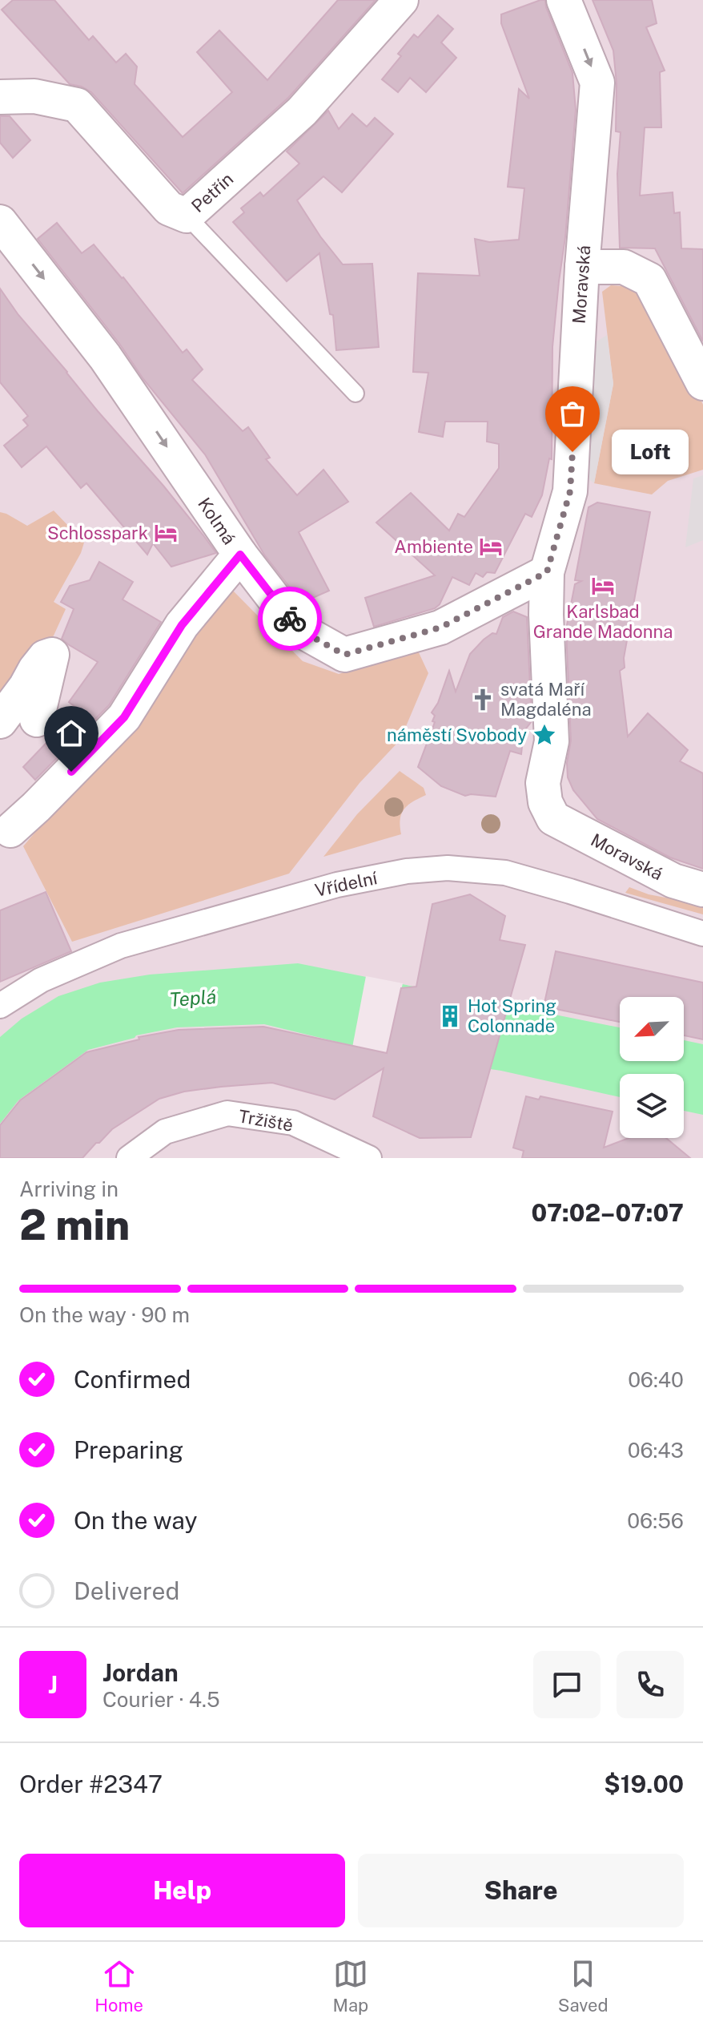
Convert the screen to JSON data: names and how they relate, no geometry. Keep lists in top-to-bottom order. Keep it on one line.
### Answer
{"streets":{"street":["Petřín","Moravská","Kolmá","Vřídelní","Tržiště"]},"crossings":[["Moravská","Kolmá"]],"one_way":["Kolmá"],"water":["Teplá"],"places":{"other":["Loft"],"hotel":["Schlosspark","Ambiente","Karlsbad Grande Madonna"],"church":["svatá Maří Magdaléna"],"place":["náměstí Svobody"],"building":["Hot Spring Colonnade"]},"north":"bottom left","page":{"bubble":"Loft","heading":["2 min","Arriving in","07:02–07:07"],"panel":["Jordan","Courier · 4.5","Order #2347","$19.00"],"bar":"On the way · 90 m","list":[["Confirmed","06:40"],["Preparing","06:43"],["On the way","06:56"],"Delivered"],"round":"J","buttons":["Help","Share"],"tabs":["Home","Map","Saved"]}}
